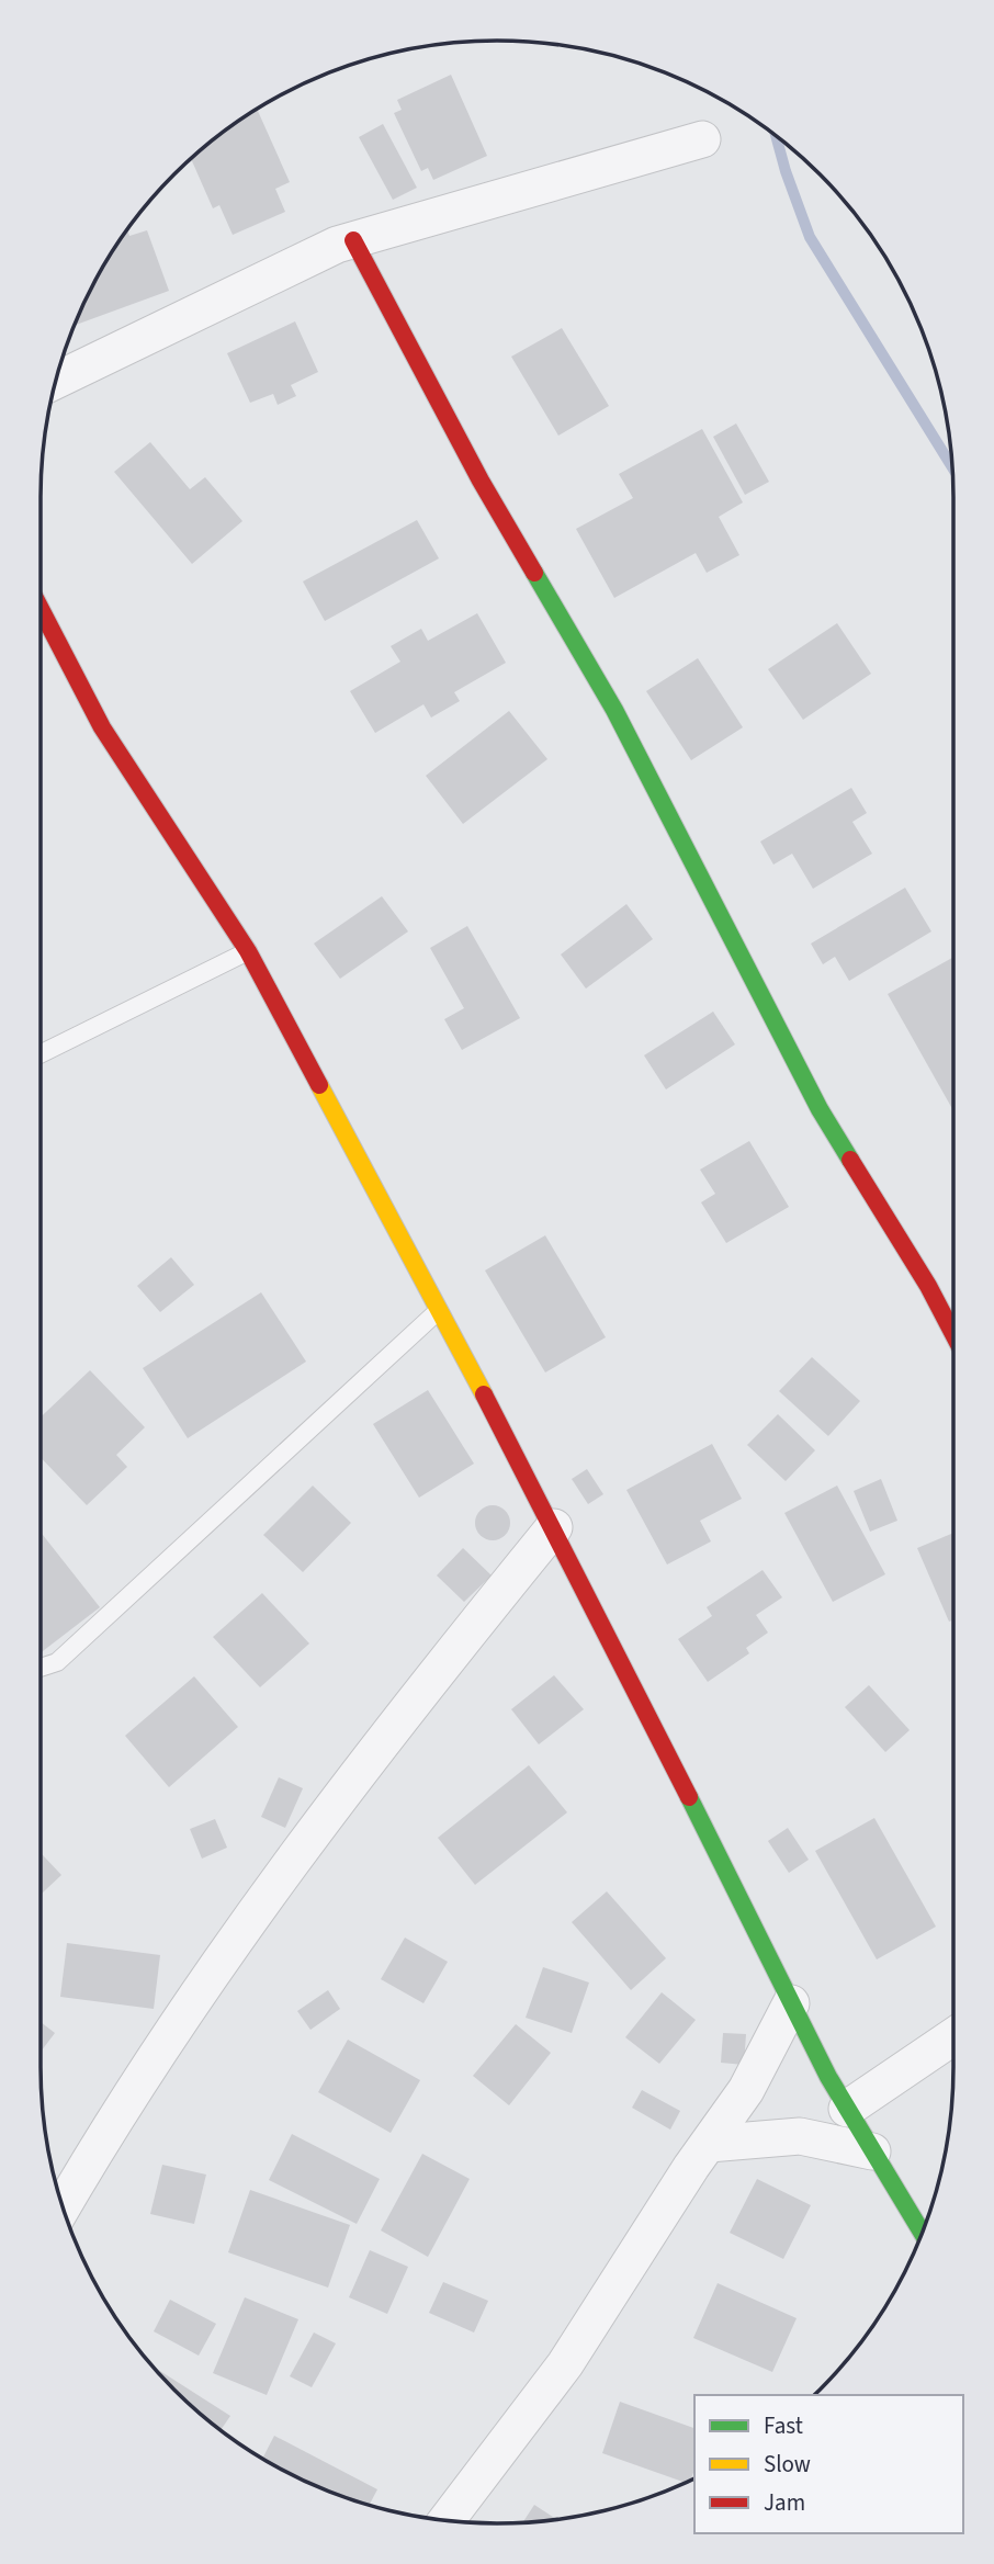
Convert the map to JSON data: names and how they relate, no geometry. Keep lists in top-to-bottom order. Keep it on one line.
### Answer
{"legend":["Fast","Slow","Jam"]}
